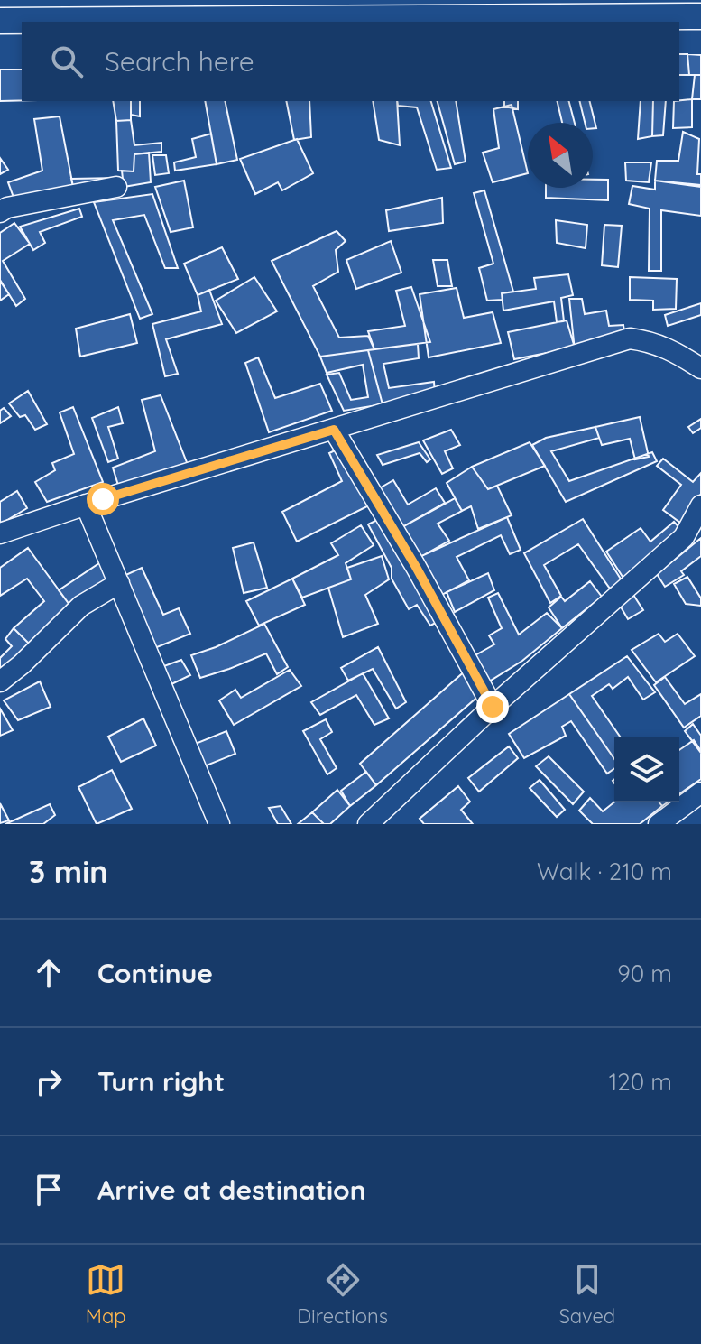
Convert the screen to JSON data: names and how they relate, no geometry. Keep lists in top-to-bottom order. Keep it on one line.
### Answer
{"north":"top left","page":{"search":"Search here","heading":["3 min","Walk · 210 m"],"list":[["Continue","90 m"],["Turn right","120 m"],"Arrive at destination"],"nav":["Map","Directions","Saved"]}}
